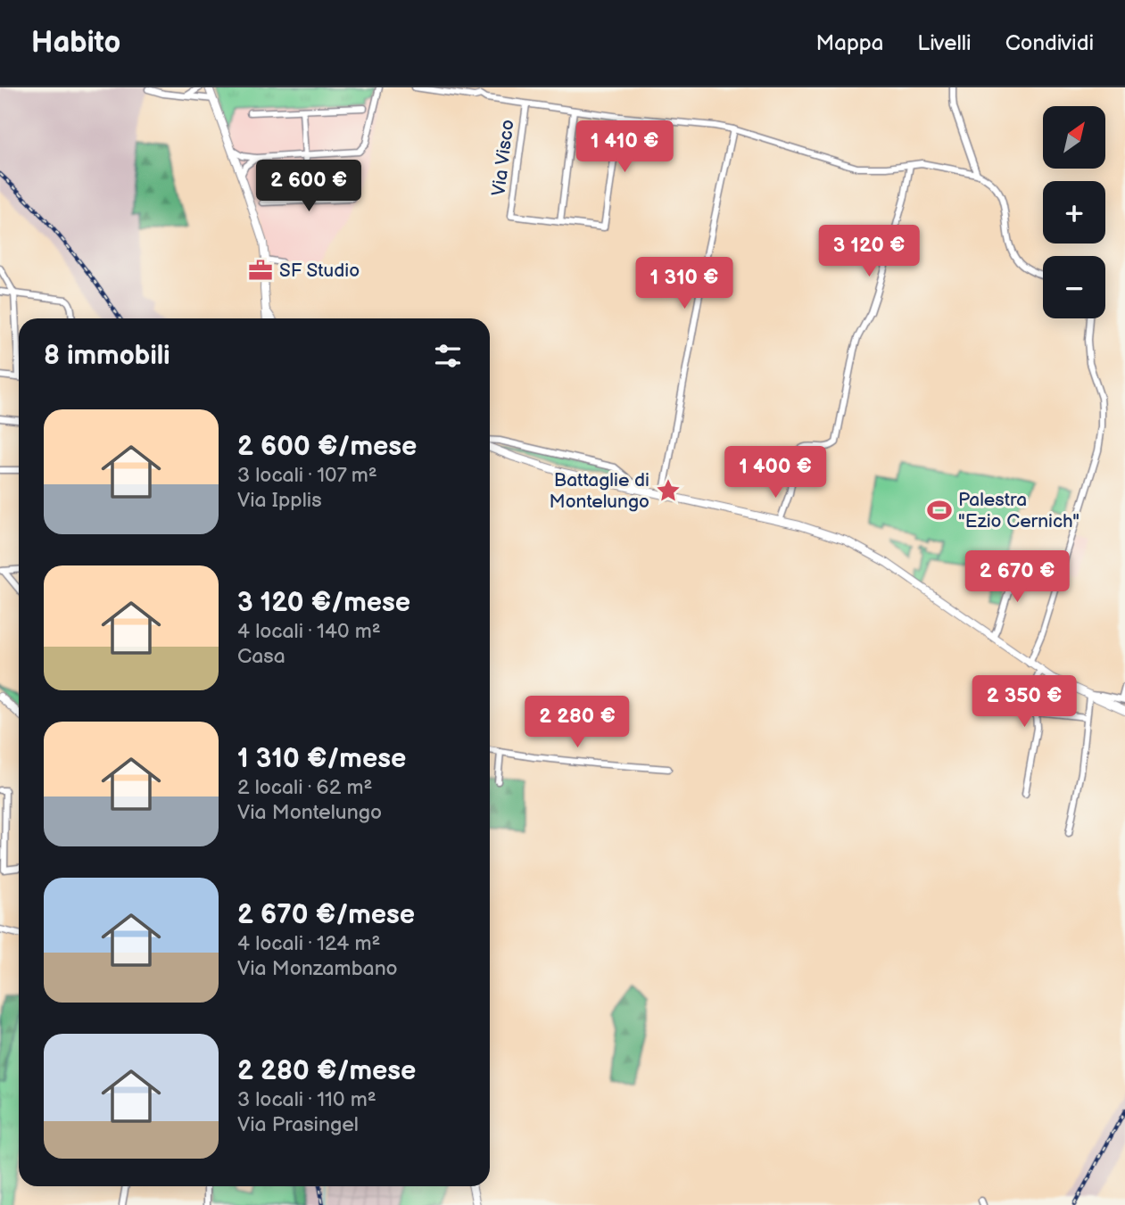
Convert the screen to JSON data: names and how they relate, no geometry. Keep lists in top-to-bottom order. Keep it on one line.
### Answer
{"streets":{"street":["Via Visco"]},"places":{"office":["SF Studio"],"place":["Battaglie di Montelungo"],"sports":["Palestra \"Ezio Cernich\""]},"north":"top right","page":{"header":"Habito","nav":["Mappa","Livelli","Condividi"],"map_buttons":["+","−"],"price":["1 410 €","2 600 €","3 120 €","1 310 €","1 400 €","2 670 €","2 350 €","2 280 €"],"heading":"8 immobili","list":[{"name":"2 600 €/mese","note":"3 locali · 107 m² · Via Ipplis"},{"name":"3 120 €/mese","note":"4 locali · 140 m² · Casa"},{"name":"1 310 €/mese","note":"2 locali · 62 m² · Via Montelungo"},{"name":"2 670 €/mese","note":"4 locali · 124 m² · Via Monzambano"},{"name":"2 280 €/mese","note":"3 locali · 110 m² · Via Prasingel"}]}}
